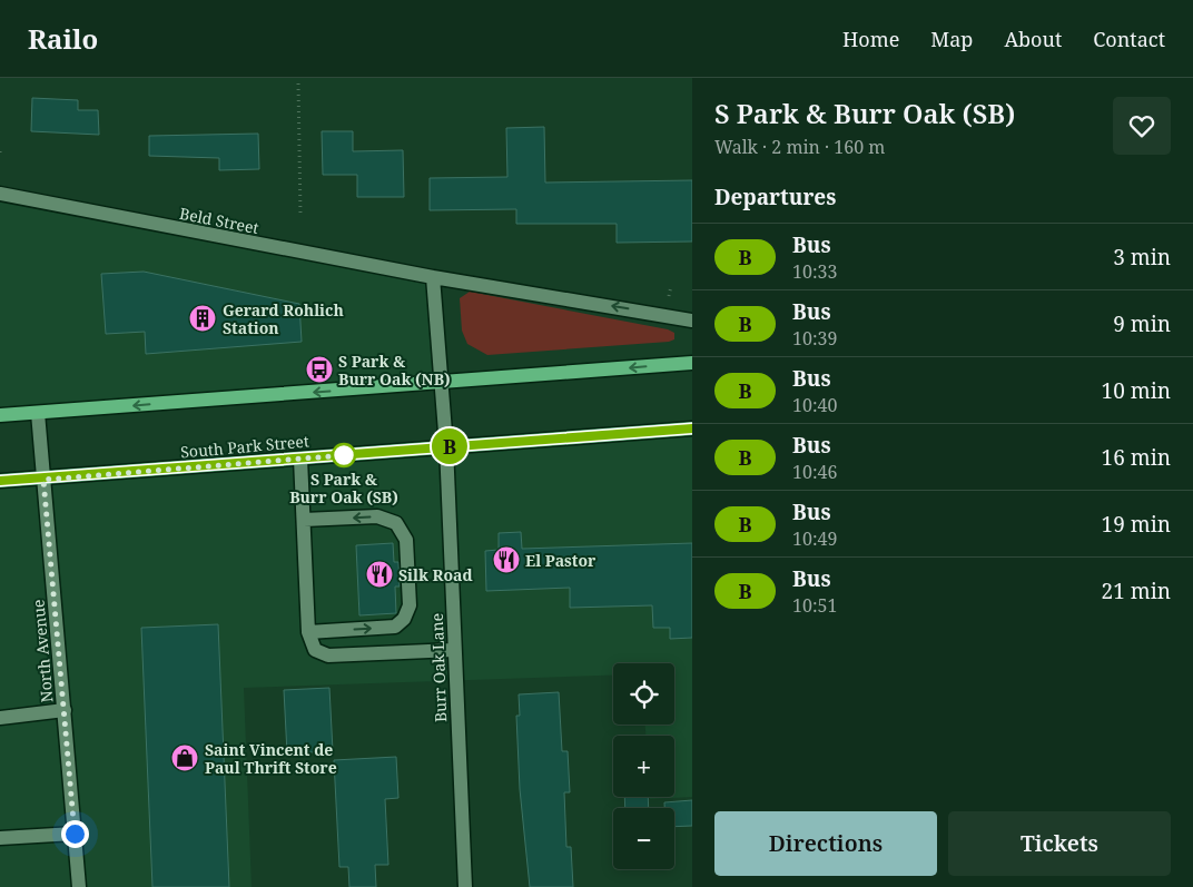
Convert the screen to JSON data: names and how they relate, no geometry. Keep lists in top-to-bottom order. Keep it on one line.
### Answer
{"streets":{"main road":["South Park Street"],"street":["Beld Street","North Avenue","Burr Oak Lane"]},"crossings":[["South Park Street","North Avenue"],["South Park Street","Burr Oak Lane"]],"one_way":["Beld Street"],"places":{"building":["Gerard Rohlich Station"],"bus stop":["S Park & Burr Oak (NB)"],"other":["S Park & Burr Oak (SB)"],"restaurant":["El Pastor","Silk Road"],"shop":["Saint Vincent de Paul Thrift Store"]},"lines":["bus line B"],"page":{"header":"Railo","nav":["Home","Map","About","Contact"],"on_map":"B","heading":[["S Park & Burr Oak (SB)","Walk · 2 min · 160 m"],"Departures"],"list":[{"mark":"B","name":"Bus","note":"10:33","value":"3 min"},{"mark":"B","name":"Bus","note":"10:39","value":"9 min"},{"mark":"B","name":"Bus","note":"10:40","value":"10 min"},{"mark":"B","name":"Bus","note":"10:46","value":"16 min"},{"mark":"B","name":"Bus","note":"10:49","value":"19 min"},{"mark":"B","name":"Bus","note":"10:51","value":"21 min"}],"map_buttons":["+","−"],"buttons":["Directions","Tickets"]}}
